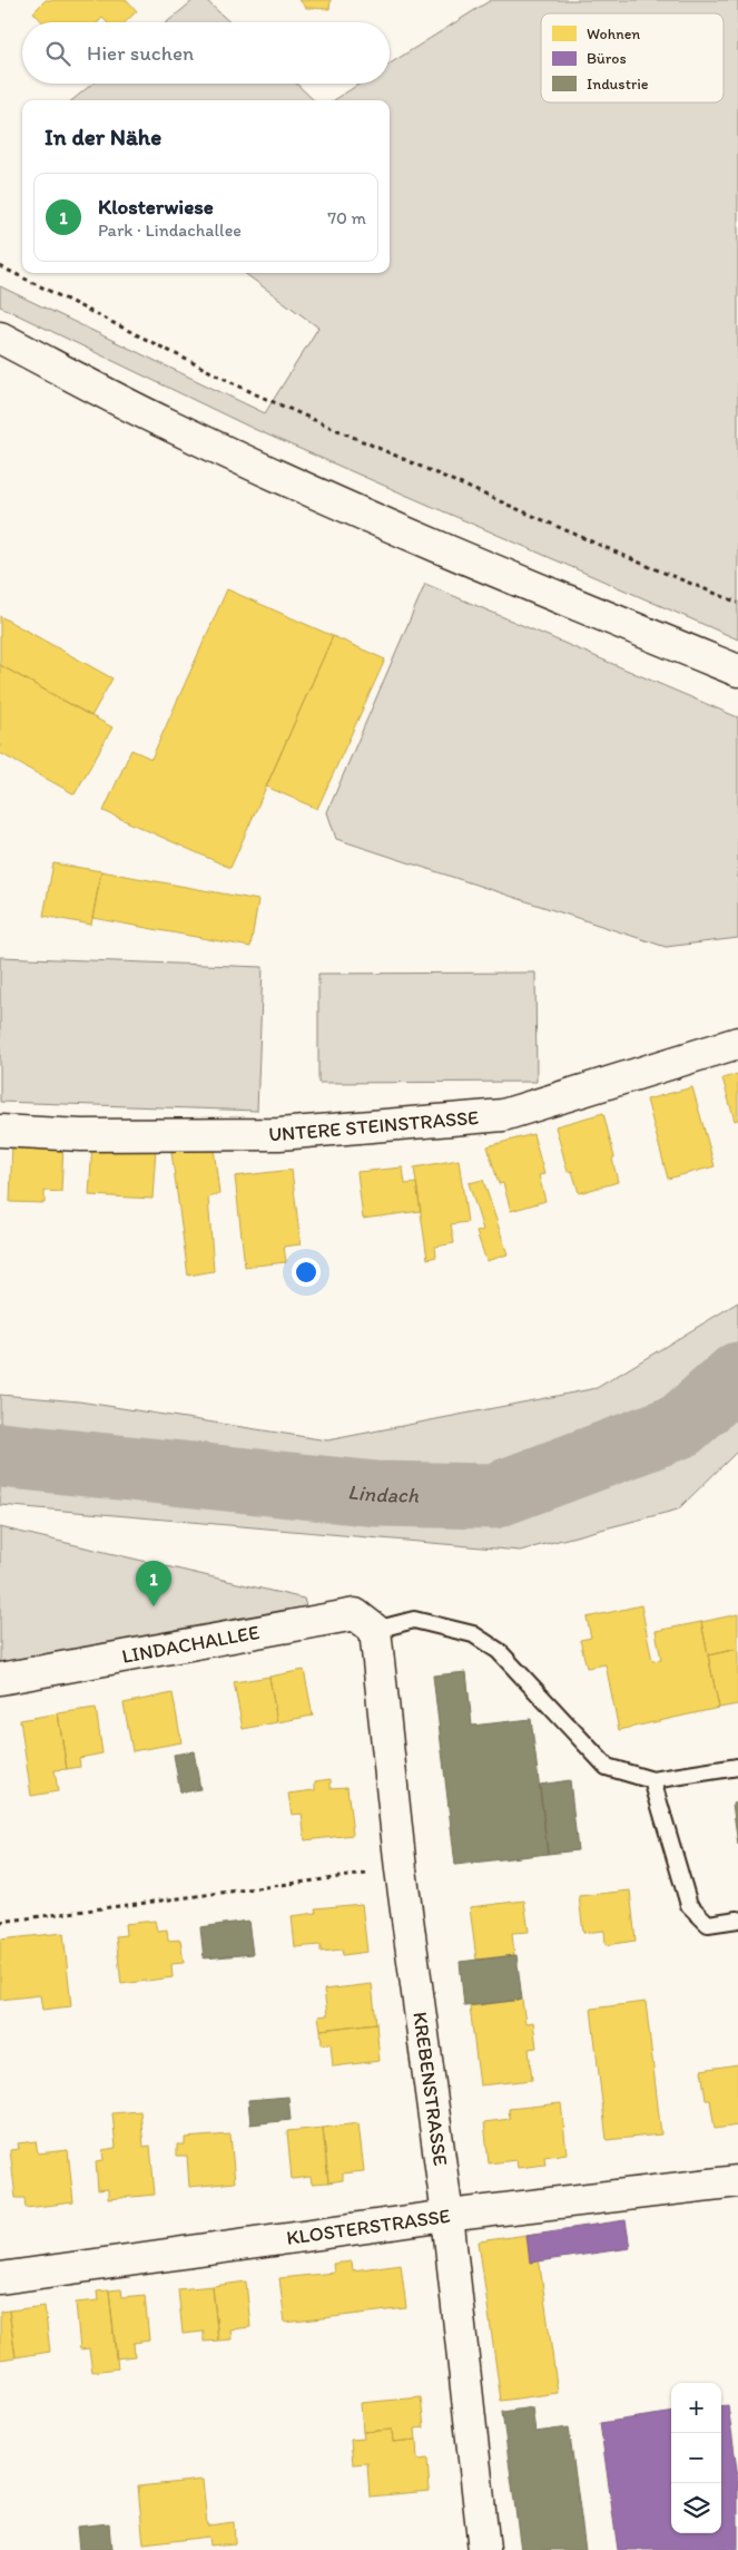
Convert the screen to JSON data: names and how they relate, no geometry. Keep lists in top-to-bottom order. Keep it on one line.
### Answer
{"streets":{"street":["UNTERE STEINSTRASSE","LINDACHALLEE","KREBENSTRASSE","KLOSTERSTRASSE"]},"crossings":[["LINDACHALLEE","KREBENSTRASSE"],["KREBENSTRASSE","KLOSTERSTRASSE"]],"water":["Lindach"],"legend":["Wohnen","Büros","Industrie"],"page":{"search":"Hier suchen","heading":"In der Nähe","list":[{"mark":"1","name":"Klosterwiese","note":"Park · Lindachallee","value":"70 m"}],"pins":"1","map_buttons":["+","−"]}}
